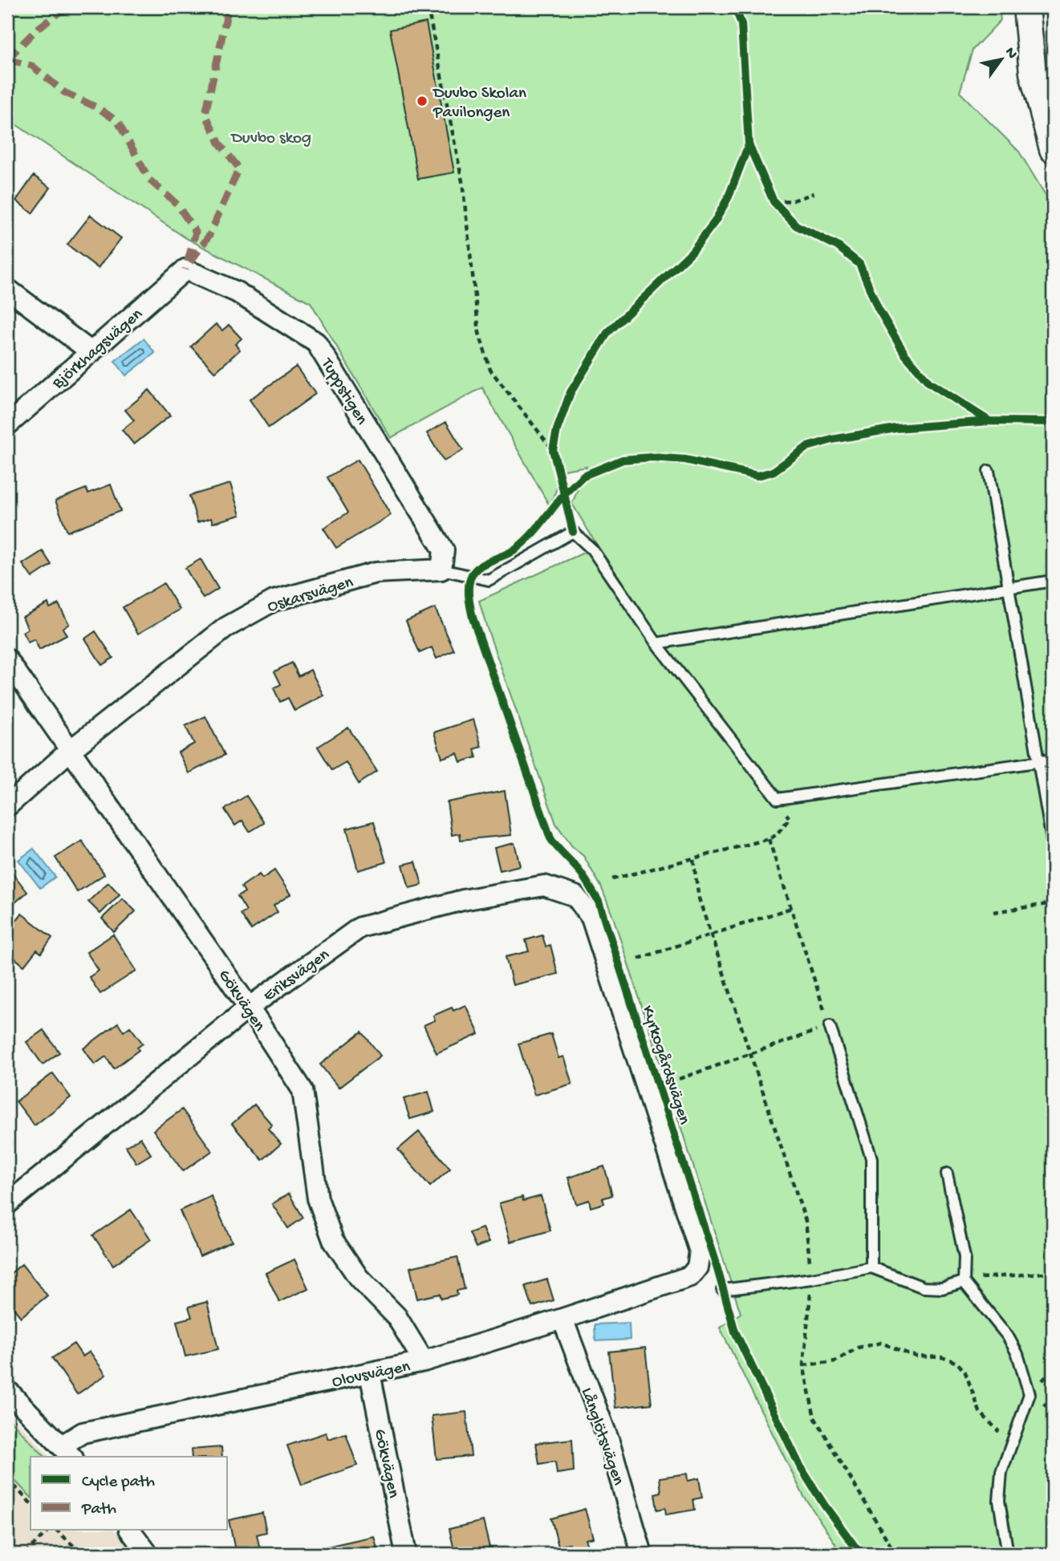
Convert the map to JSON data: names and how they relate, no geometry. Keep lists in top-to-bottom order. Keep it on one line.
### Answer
{"streets":{"street":["Björkhagsvägen","Tuppstigen","Oskarsvägen","Eriksvägen","Gökvägen","Kyrkogårdsvägen","Olovsvägen","Långlötsvägen"]},"crossings":[["Björkhagsvägen","Tuppstigen"],["Tuppstigen","Oskarsvägen"],["Oskarsvägen","Gökvägen"],["Eriksvägen","Gökvägen"],["Eriksvägen","Kyrkogårdsvägen"],["Gökvägen","Olovsvägen"],["Kyrkogårdsvägen","Olovsvägen"],["Olovsvägen","Långlötsvägen"]],"parks":["Duvbo skog"],"places":["Duvbo Skolan Pavilongen"],"legend":["Cycle path","Path"],"north":"top right"}
